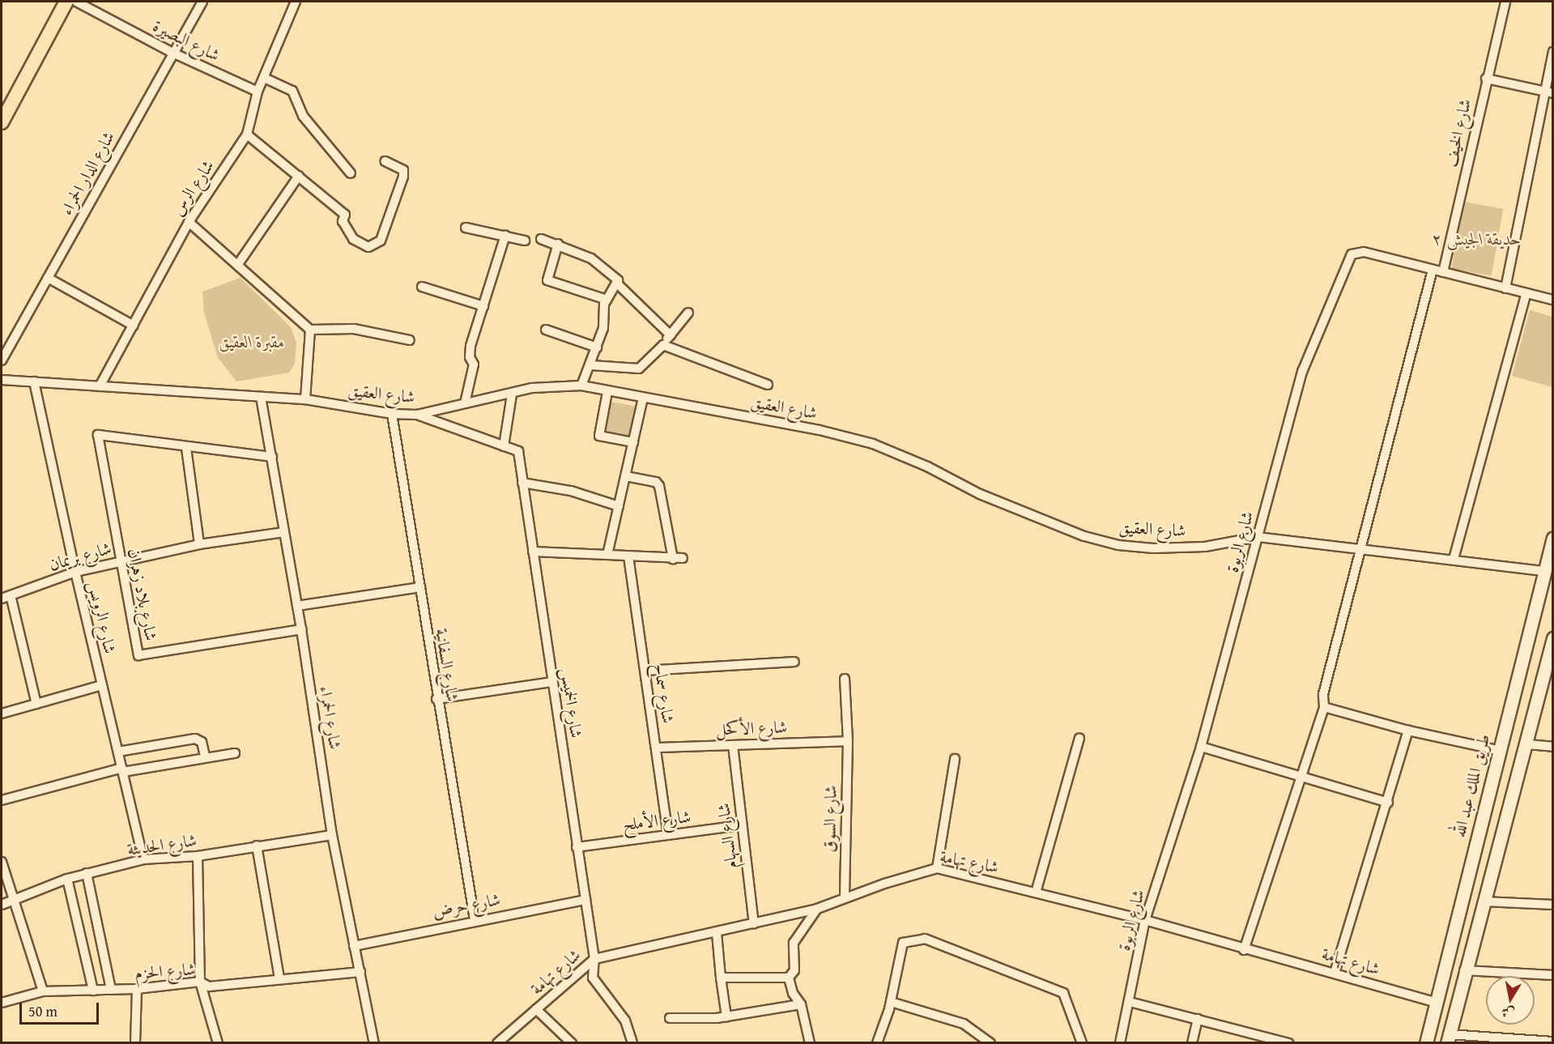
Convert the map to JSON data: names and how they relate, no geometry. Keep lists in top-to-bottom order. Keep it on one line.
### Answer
{"streets":{"main road":["طريق الملك عبد الله"],"street":["شارع البصيرة","شارع الخيف","شارع الدار الحمراء","شارع الرس","شارع العقيق","شارع الربوة","شارع بريمان","شارع بلاد زهران","شارع الرويس","شارع السفانية","شارع سماح","شارع الخميس","شارع الحمراء","شارع الأكحل","شارع السوق","شارع الأملح","شارع السهام","شارع الحديثة","شارع تهامة","شارع حرض","شارع الحزم"]},"crossings":[["شارع البصيرة","شارع الدار الحمراء"],["شارع البصيرة","شارع الرس"],["شارع الخيف","شارع الربوة"],["شارع الرس","شارع العقيق"],["شارع العقيق","شارع الربوة"],["شارع العقيق","شارع الرويس"],["شارع العقيق","شارع السفانية"],["شارع العقيق","شارع الحمراء"],["شارع العقيق","طريق الملك عبد الله"],["شارع الربوة","شارع تهامة"],["شارع بريمان","شارع بلاد زهران"],["شارع بريمان","شارع الرويس"],["شارع بريمان","شارع الحمراء"],["شارع بلاد زهران","شارع الحمراء"],["شارع الرويس","شارع الحديثة"],["شارع السفانية","شارع حرض"],["شارع سماح","شارع الأكحل"],["شارع سماح","شارع الأملح"],["شارع الخميس","شارع الأملح"],["شارع الخميس","شارع تهامة"],["شارع الخميس","شارع حرض"],["شارع الحمراء","شارع الحديثة"],["شارع الحمراء","شارع حرض"],["شارع الحمراء","شارع الحزم"],["شارع الأكحل","شارع السوق"],["شارع الأكحل","شارع السهام"],["طريق الملك عبد الله","شارع تهامة"],["شارع السوق","شارع تهامة"],["شارع الأملح","شارع السهام"],["شارع السهام","شارع تهامة"]],"parks":["حديقة الجيش ٢","مقبرة العقيق"],"scale_bar":"50 m","north":"bottom"}
